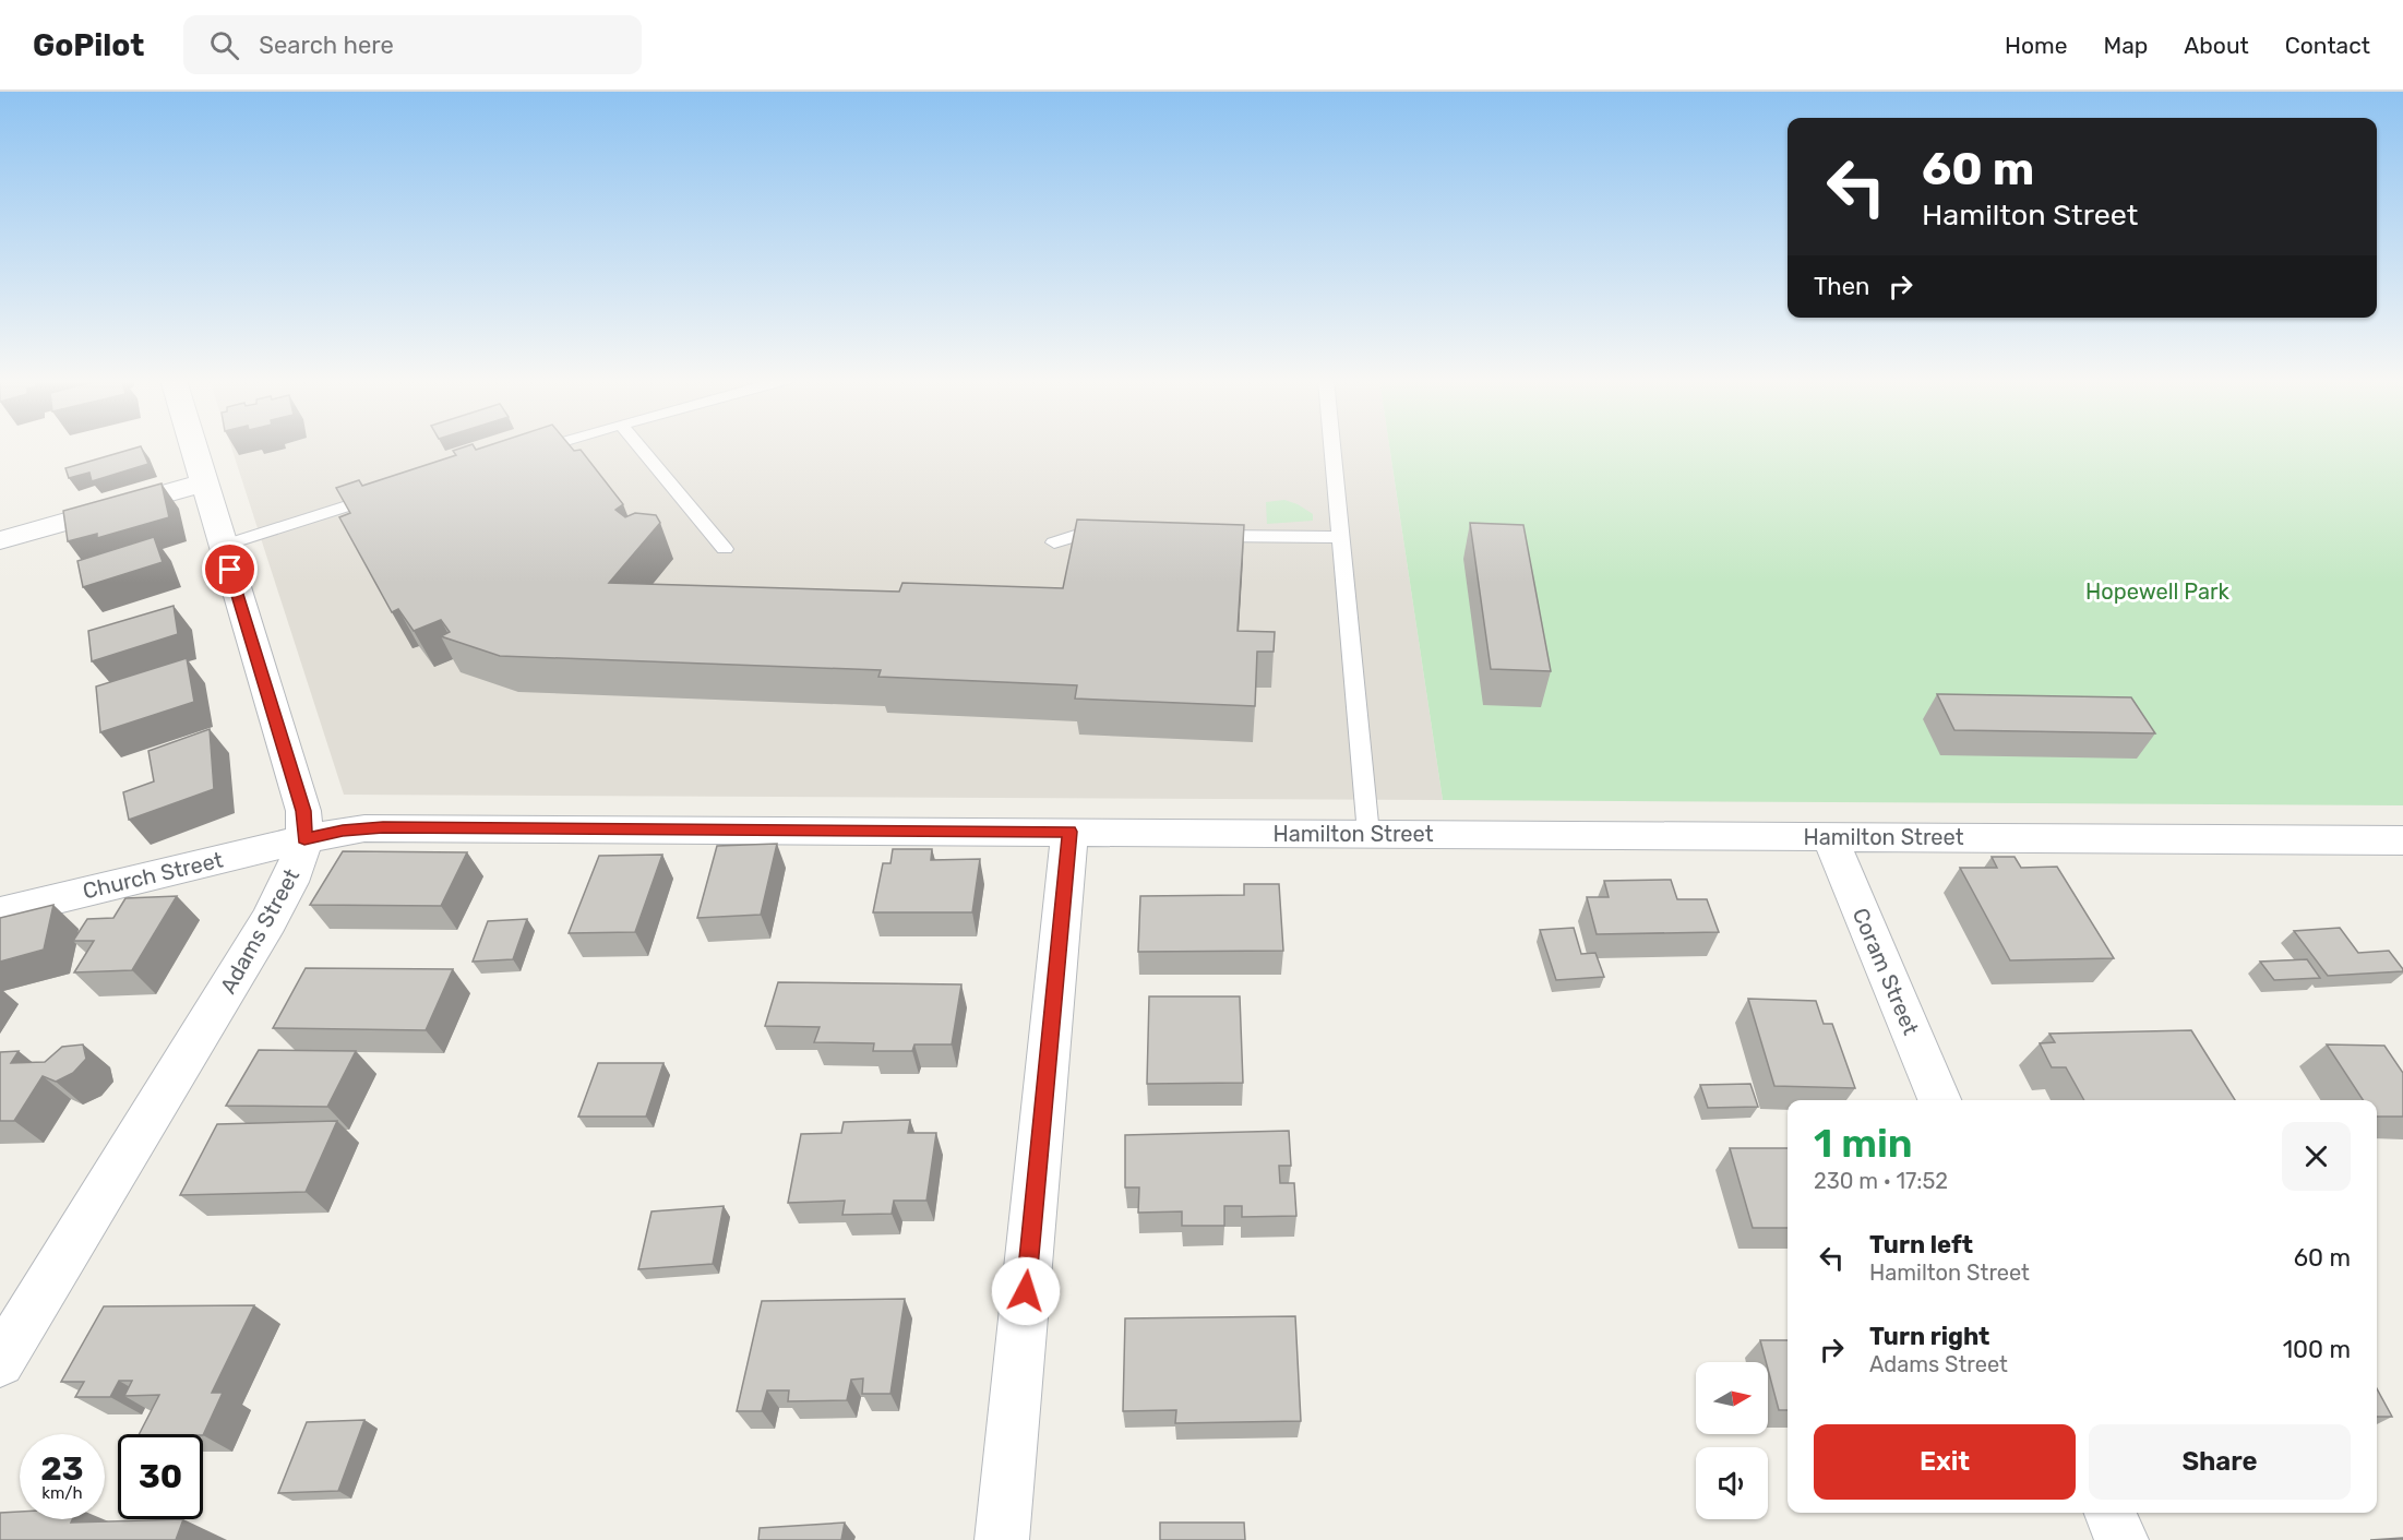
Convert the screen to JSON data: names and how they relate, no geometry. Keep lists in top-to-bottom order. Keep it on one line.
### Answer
{"streets":{"street":["Hamilton Street","Church Street","Adams Street","Coram Street"]},"crossings":[["Hamilton Street","Church Street"],["Hamilton Street","Adams Street"],["Hamilton Street","Coram Street"],["Church Street","Adams Street"]],"parks":["Hopewell Park"],"north":"right","page":{"header":"GoPilot","search":"Search here","nav":["Home","Map","About","Contact"],"turn":["60 m","Hamilton Street"],"then":"Then","heading":["1 min","230 m · 17:52"],"list":[{"name":"Turn left","note":"Hamilton Street","value":"60 m"},{"name":"Turn right","note":"Adams Street","value":"100 m"}],"buttons":["Exit","Share"],"speed":"23 km/h","limit":"30"}}
